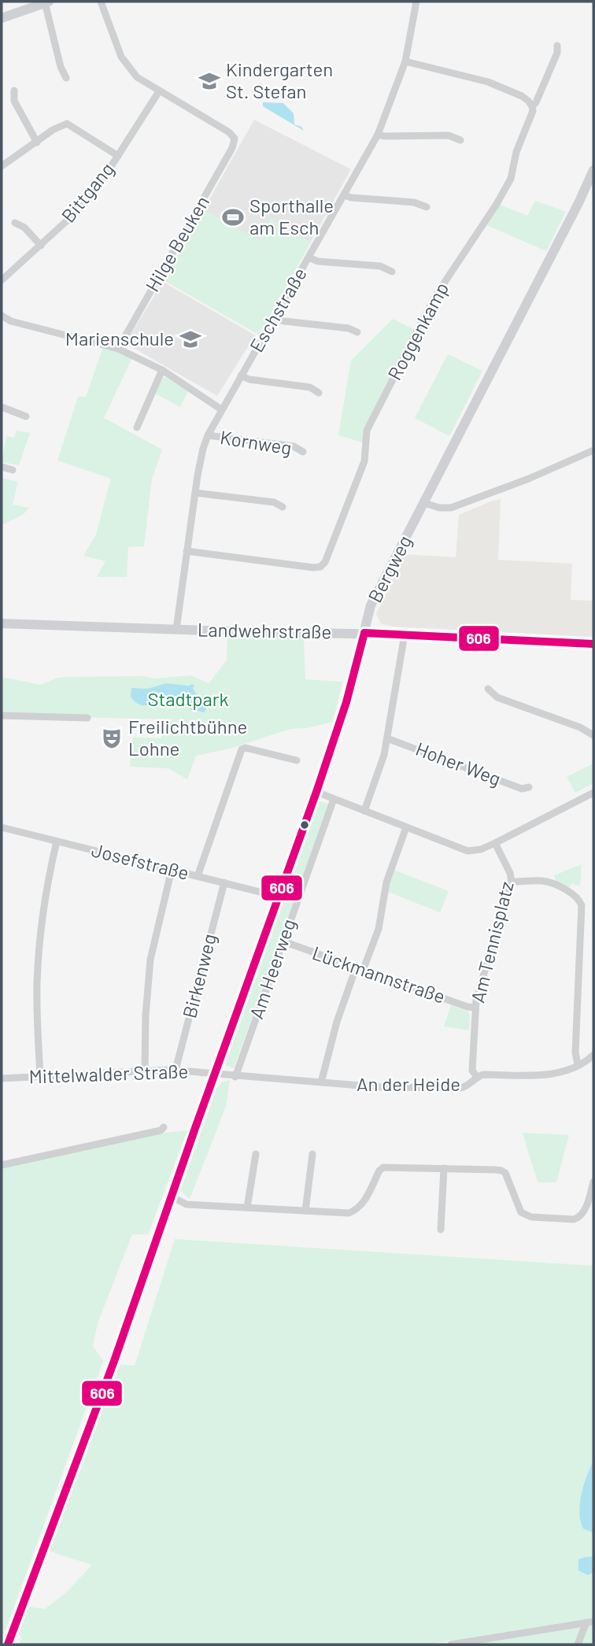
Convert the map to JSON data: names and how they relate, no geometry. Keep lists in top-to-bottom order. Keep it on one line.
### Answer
{"streets":{"main road":["Bergweg","Landwehrstraße"],"street":["Bittgang","Hilge Beuken","Eschstraße","Roggenkamp","Kornweg","Hoher Weg","Josefstraße","Am Tennisplatz","Am Heerweg","Lückmannstraße","Birkenweg","Mittelwalder Straße","An der Heide"]},"crossings":[["Bittgang","Hilge Beuken"],["Eschstraße","Roggenkamp"],["Eschstraße","Kornweg"],["Eschstraße","Landwehrstraße"],["Bergweg","Landwehrstraße"],["Bergweg","Josefstraße"],["Bergweg","Mittelwalder Straße"],["Bergweg","An der Heide"],["Josefstraße","Birkenweg"],["Am Tennisplatz","Lückmannstraße"],["Am Tennisplatz","An der Heide"],["Am Heerweg","Lückmannstraße"],["Am Heerweg","An der Heide"],["Birkenweg","Mittelwalder Straße"],["Mittelwalder Straße","An der Heide"]],"parks":["Stadtpark"],"places":{"school or university":["Kindergarten St. Stefan","Marienschule"],"sports":["Sporthalle am Esch"],"theatre":["Freilichtbühne Lohne"]},"lines":["transit line 606"]}
